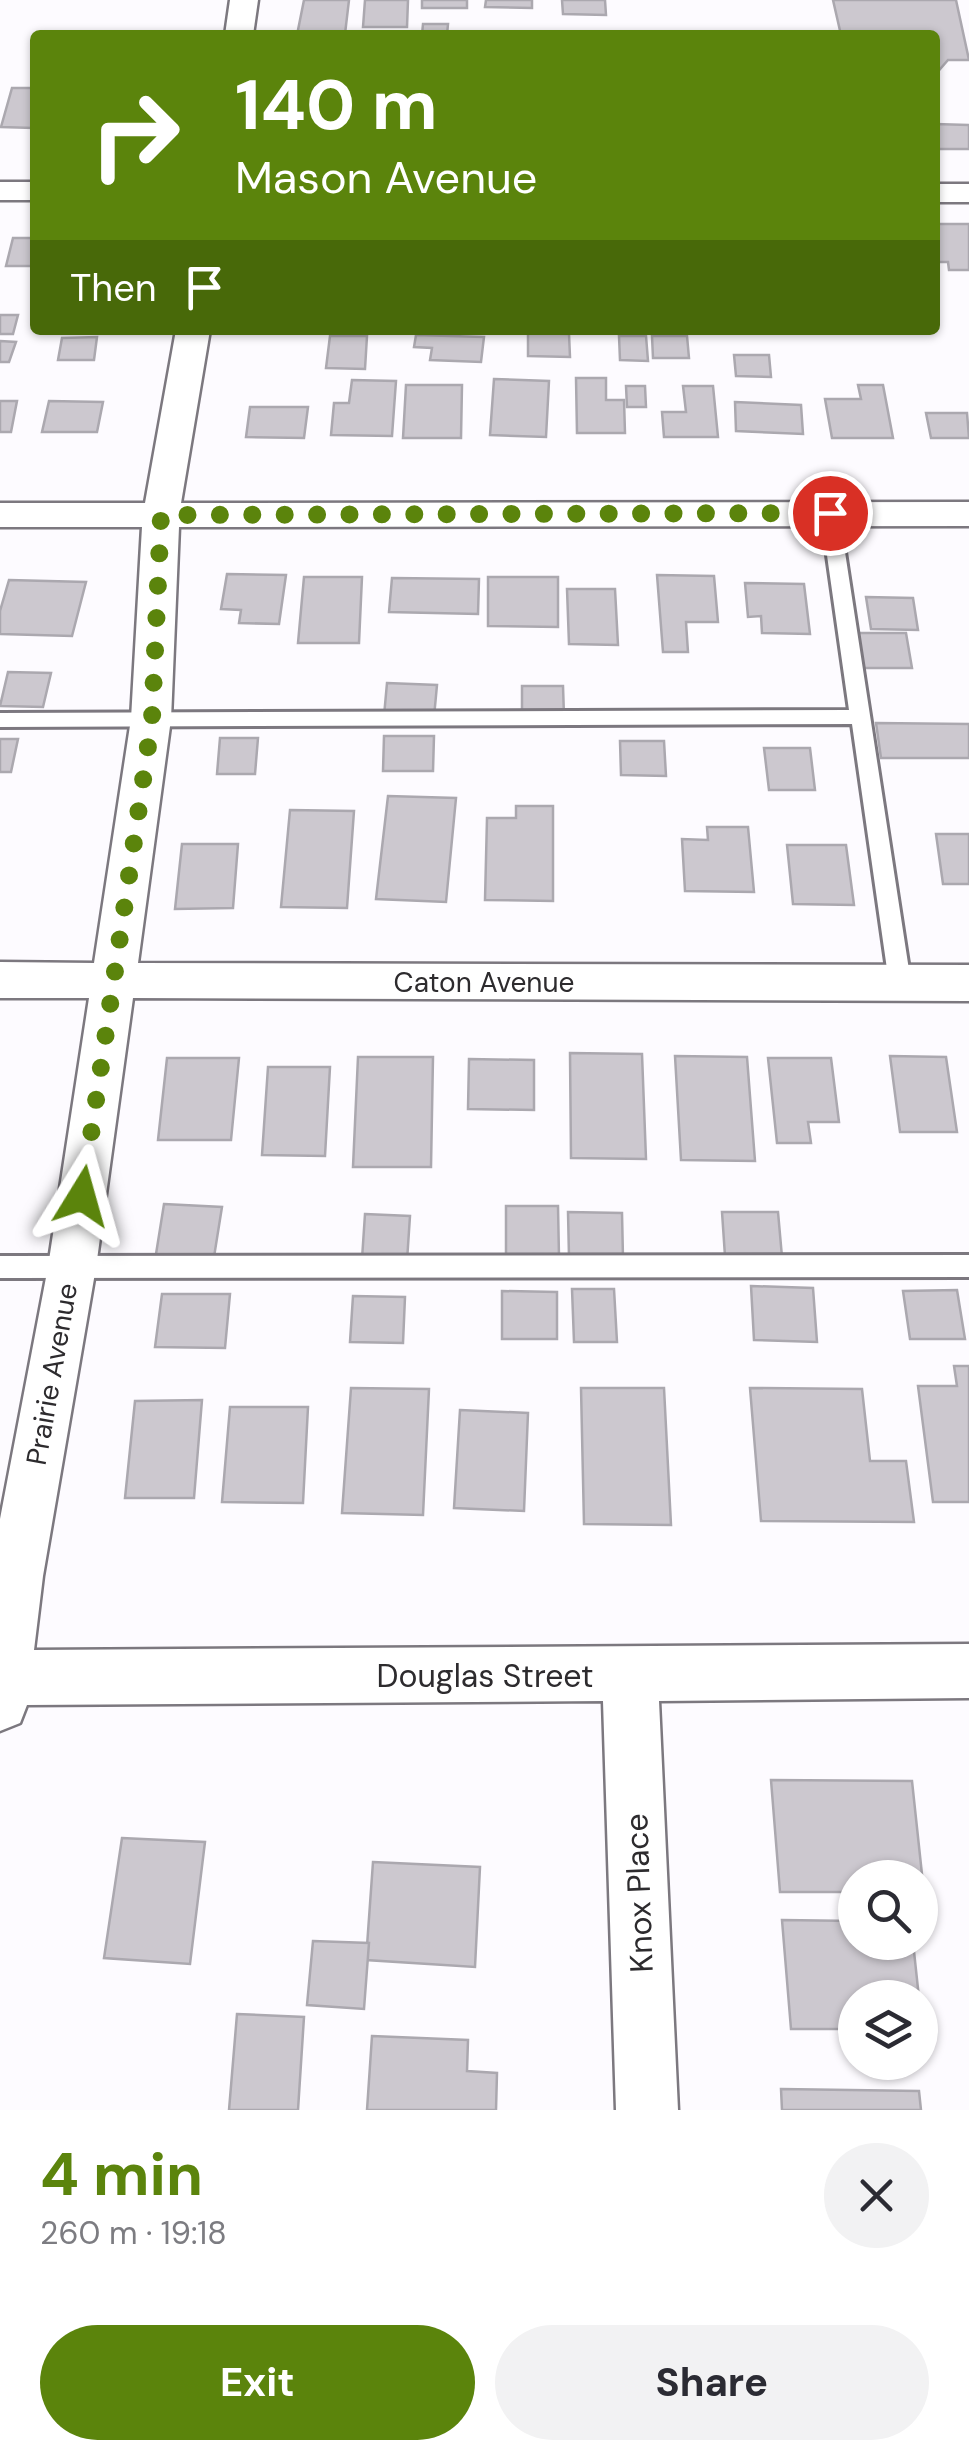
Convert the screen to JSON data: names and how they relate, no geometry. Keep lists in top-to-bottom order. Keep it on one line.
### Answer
{"streets":{"street":["Caton Avenue","Prairie Avenue","Douglas Street","Knox Place"]},"crossings":[["Caton Avenue","Prairie Avenue"],["Prairie Avenue","Douglas Street"],["Douglas Street","Knox Place"]],"page":{"turn":["140 m","Mason Avenue"],"then":"Then","heading":["4 min","260 m · 19:18"],"buttons":["Exit","Share"]}}
